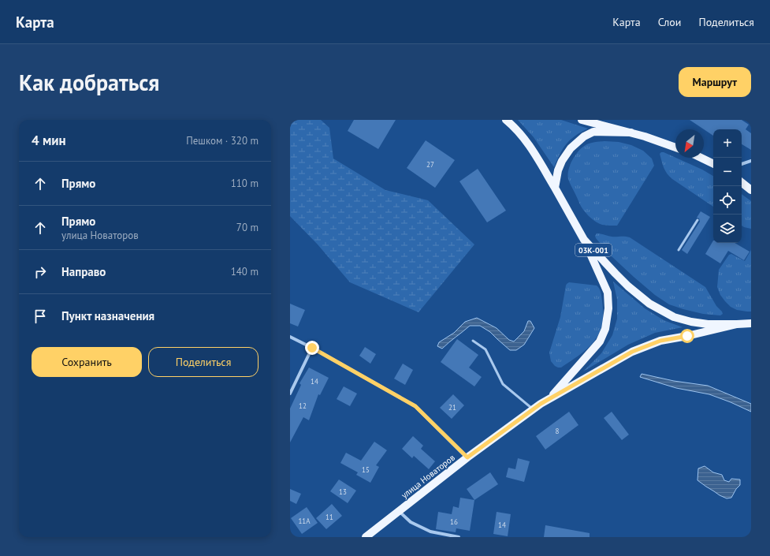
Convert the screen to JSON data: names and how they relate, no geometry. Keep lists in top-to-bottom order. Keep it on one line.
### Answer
{"streets":{"main road":["03К-001","улица Новаторов"]},"crossings":[["03К-001","улица Новаторов"]],"house_numbers":["27","14","12","21","8","15","13","11","11А","16","14"],"north":"bottom left","page":{"header":"Карта","nav":["Карта","Слои","Поделиться"],"buttons":["Маршрут",["Сохранить","Поделиться"]],"title":"Как добраться","heading":["4 мин","Пешком · 320 m"],"map_buttons":["+","−"],"list":[["Прямо","110 m"],["Прямо","улица Новаторов","70 m"],["Направо","140 m"],"Пункт назначения"]}}
